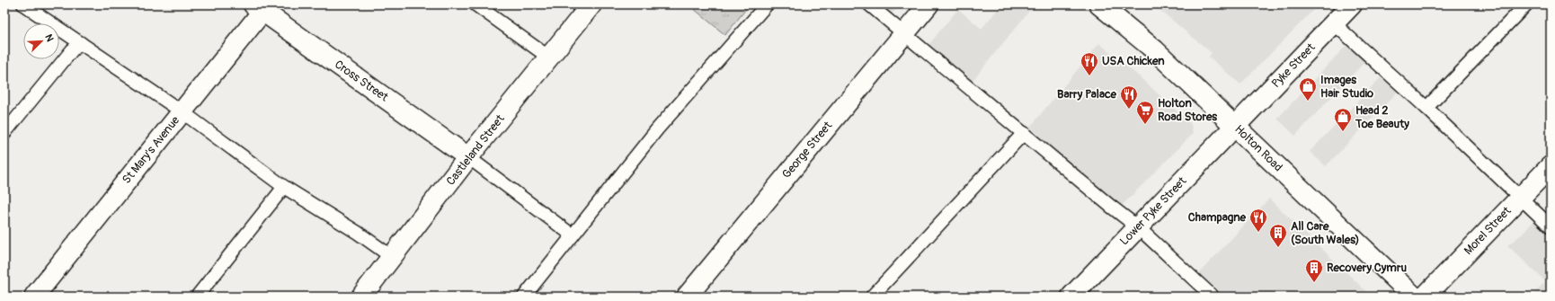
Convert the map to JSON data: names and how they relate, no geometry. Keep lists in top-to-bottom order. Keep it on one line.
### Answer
{"streets":{"street":["Pyke Street","Cross Street","Holton Road","St Mary's Avenue","Castleland Street","George Street","Lower Pyke Street","Morel Street"]},"crossings":[["Pyke Street","Holton Road"],["Pyke Street","Lower Pyke Street"],["Cross Street","St Mary's Avenue"],["Cross Street","Castleland Street"],["Holton Road","Lower Pyke Street"]],"places":{"restaurant":["USA Chicken","Barry Palace","Champagne"],"shop":["Images Hair Studio","Head 2 Toe Beauty"],"supermarket":["Holton Road Stores"],"building":["All Care (South Wales)","Recovery Cymru"]},"north":"top right"}
